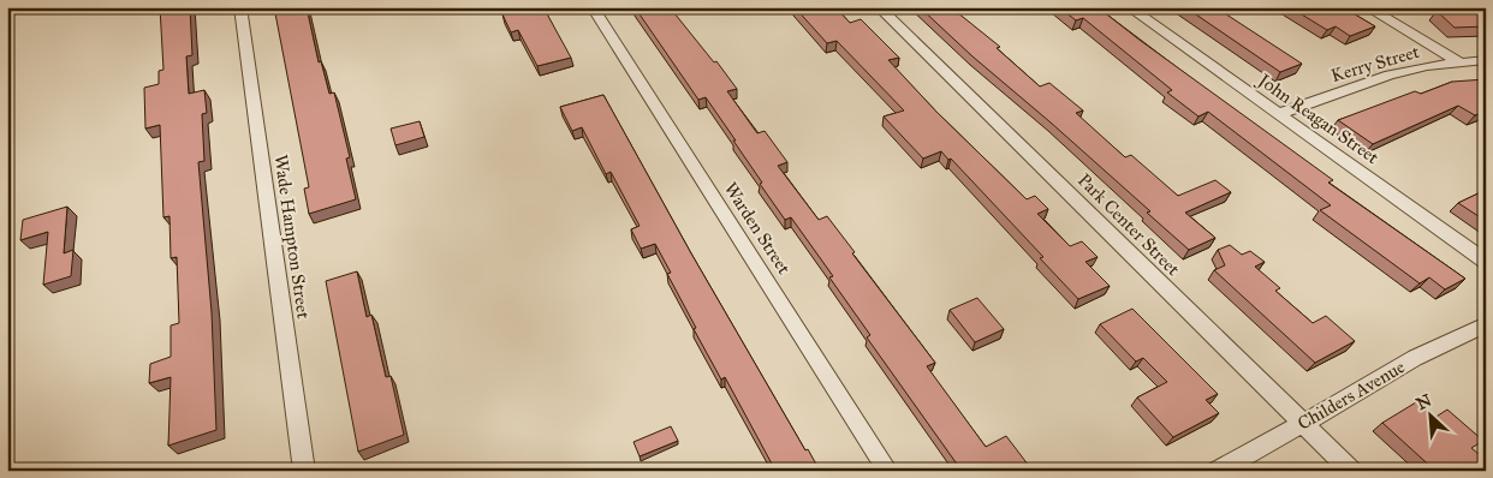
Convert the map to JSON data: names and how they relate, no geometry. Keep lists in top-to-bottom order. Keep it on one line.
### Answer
{"streets":{"street":["Kerry Street","John Reagan Street","Park Center Street","Warden Street","Wade Hampton Street","Childers Avenue"]},"crossings":[["Kerry Street","John Reagan Street"],["Park Center Street","Childers Avenue"]],"north":"top left"}
